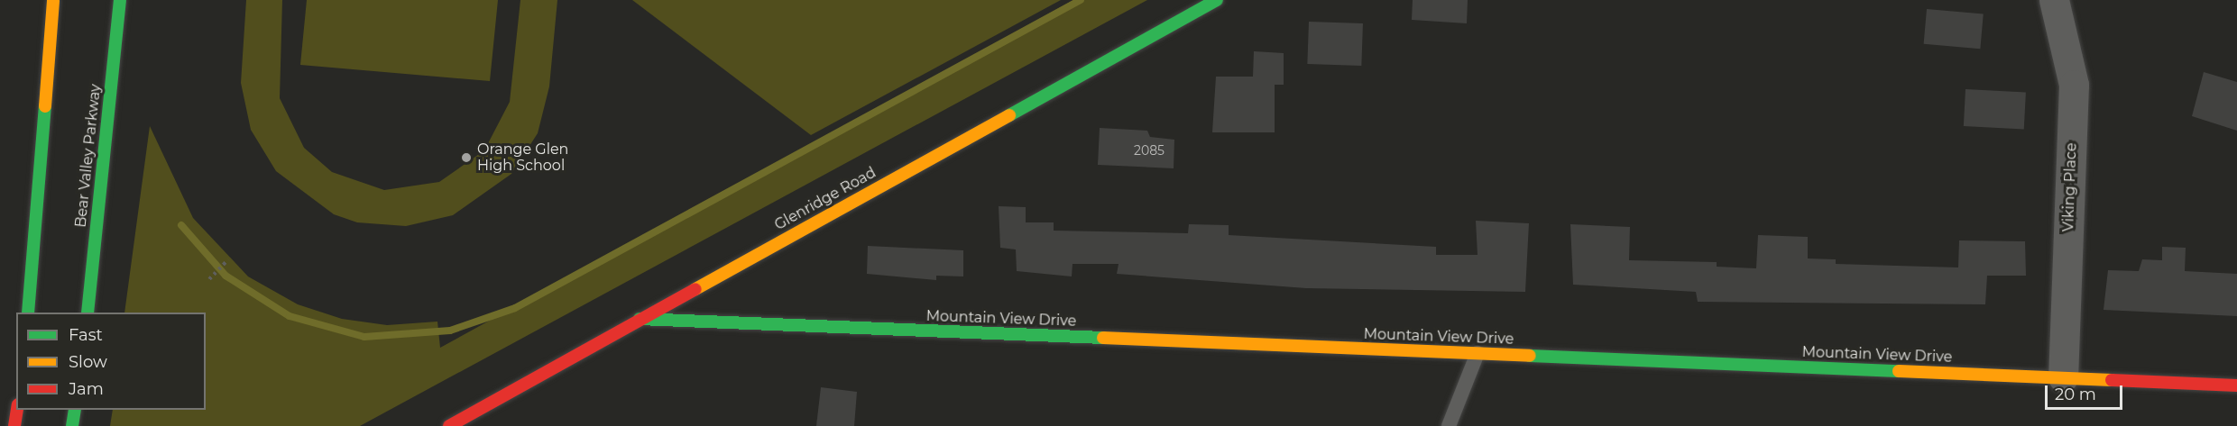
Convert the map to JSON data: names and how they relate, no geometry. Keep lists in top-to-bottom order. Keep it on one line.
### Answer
{"streets":{"street":["Bear Valley Parkway","Viking Place","Glenridge Road","Mountain View Drive"]},"crossings":[["Viking Place","Mountain View Drive"],["Glenridge Road","Mountain View Drive"]],"places":["Orange Glen High School"],"house_numbers":["2085"],"legend":["Fast","Slow","Jam"],"scale_bar":"20 m"}
